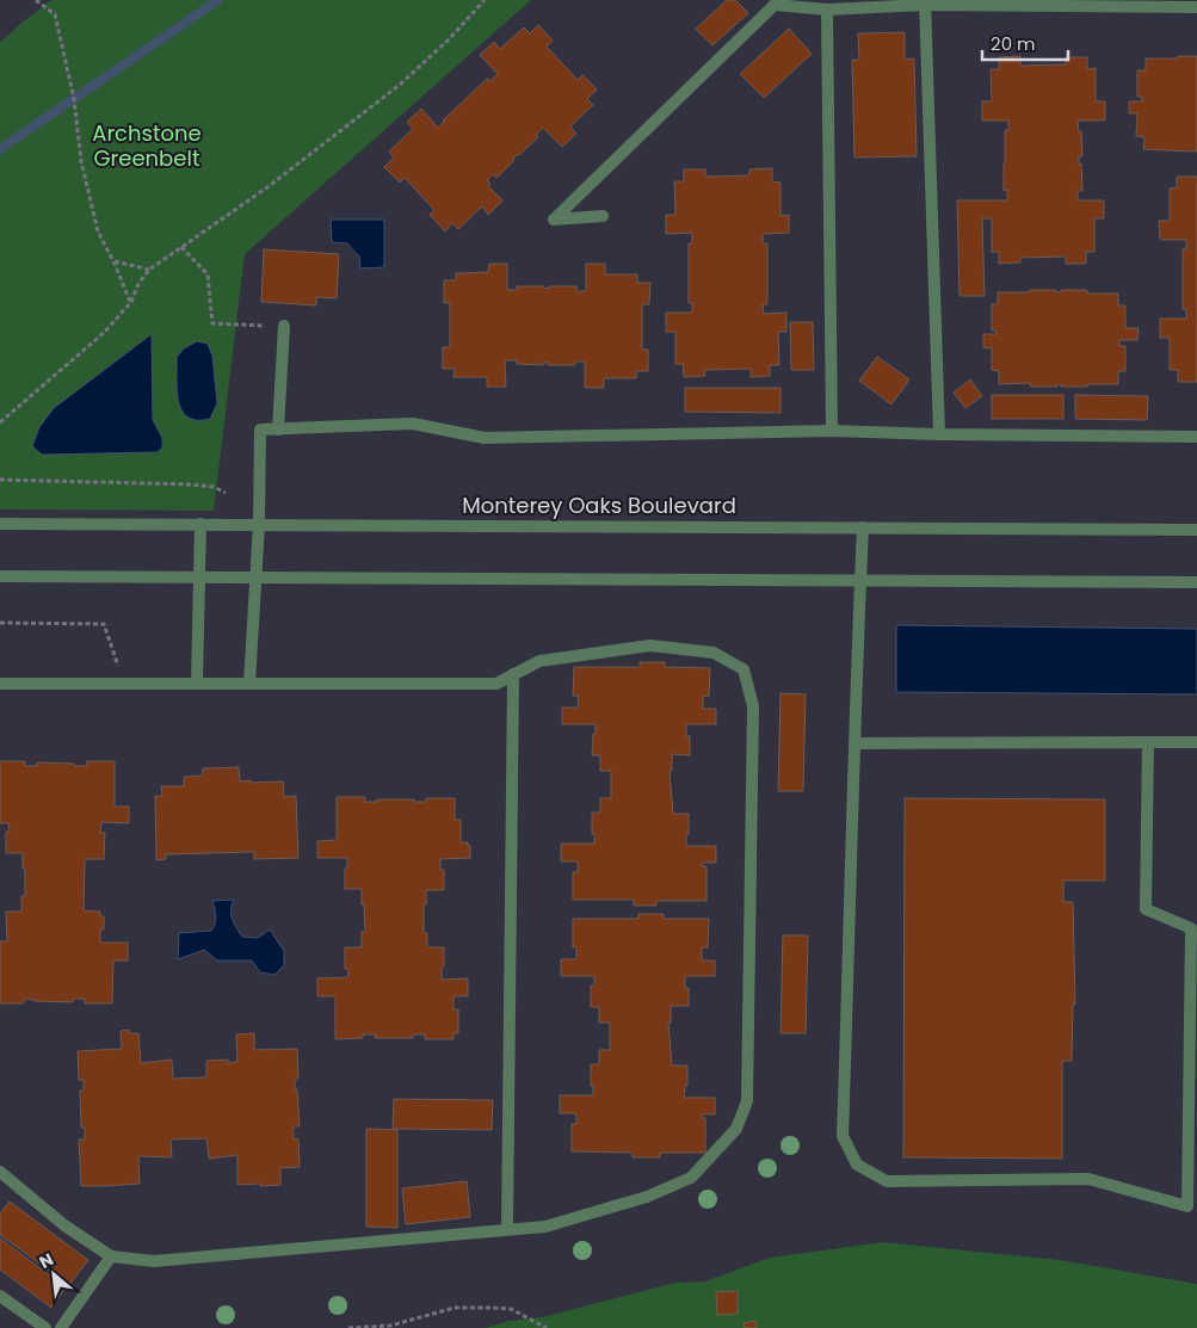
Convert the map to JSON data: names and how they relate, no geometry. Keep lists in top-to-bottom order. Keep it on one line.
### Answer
{"streets":{"street":["Monterey Oaks Boulevard"]},"parks":["Archstone Greenbelt"],"scale_bar":"20 m","north":"top left"}
